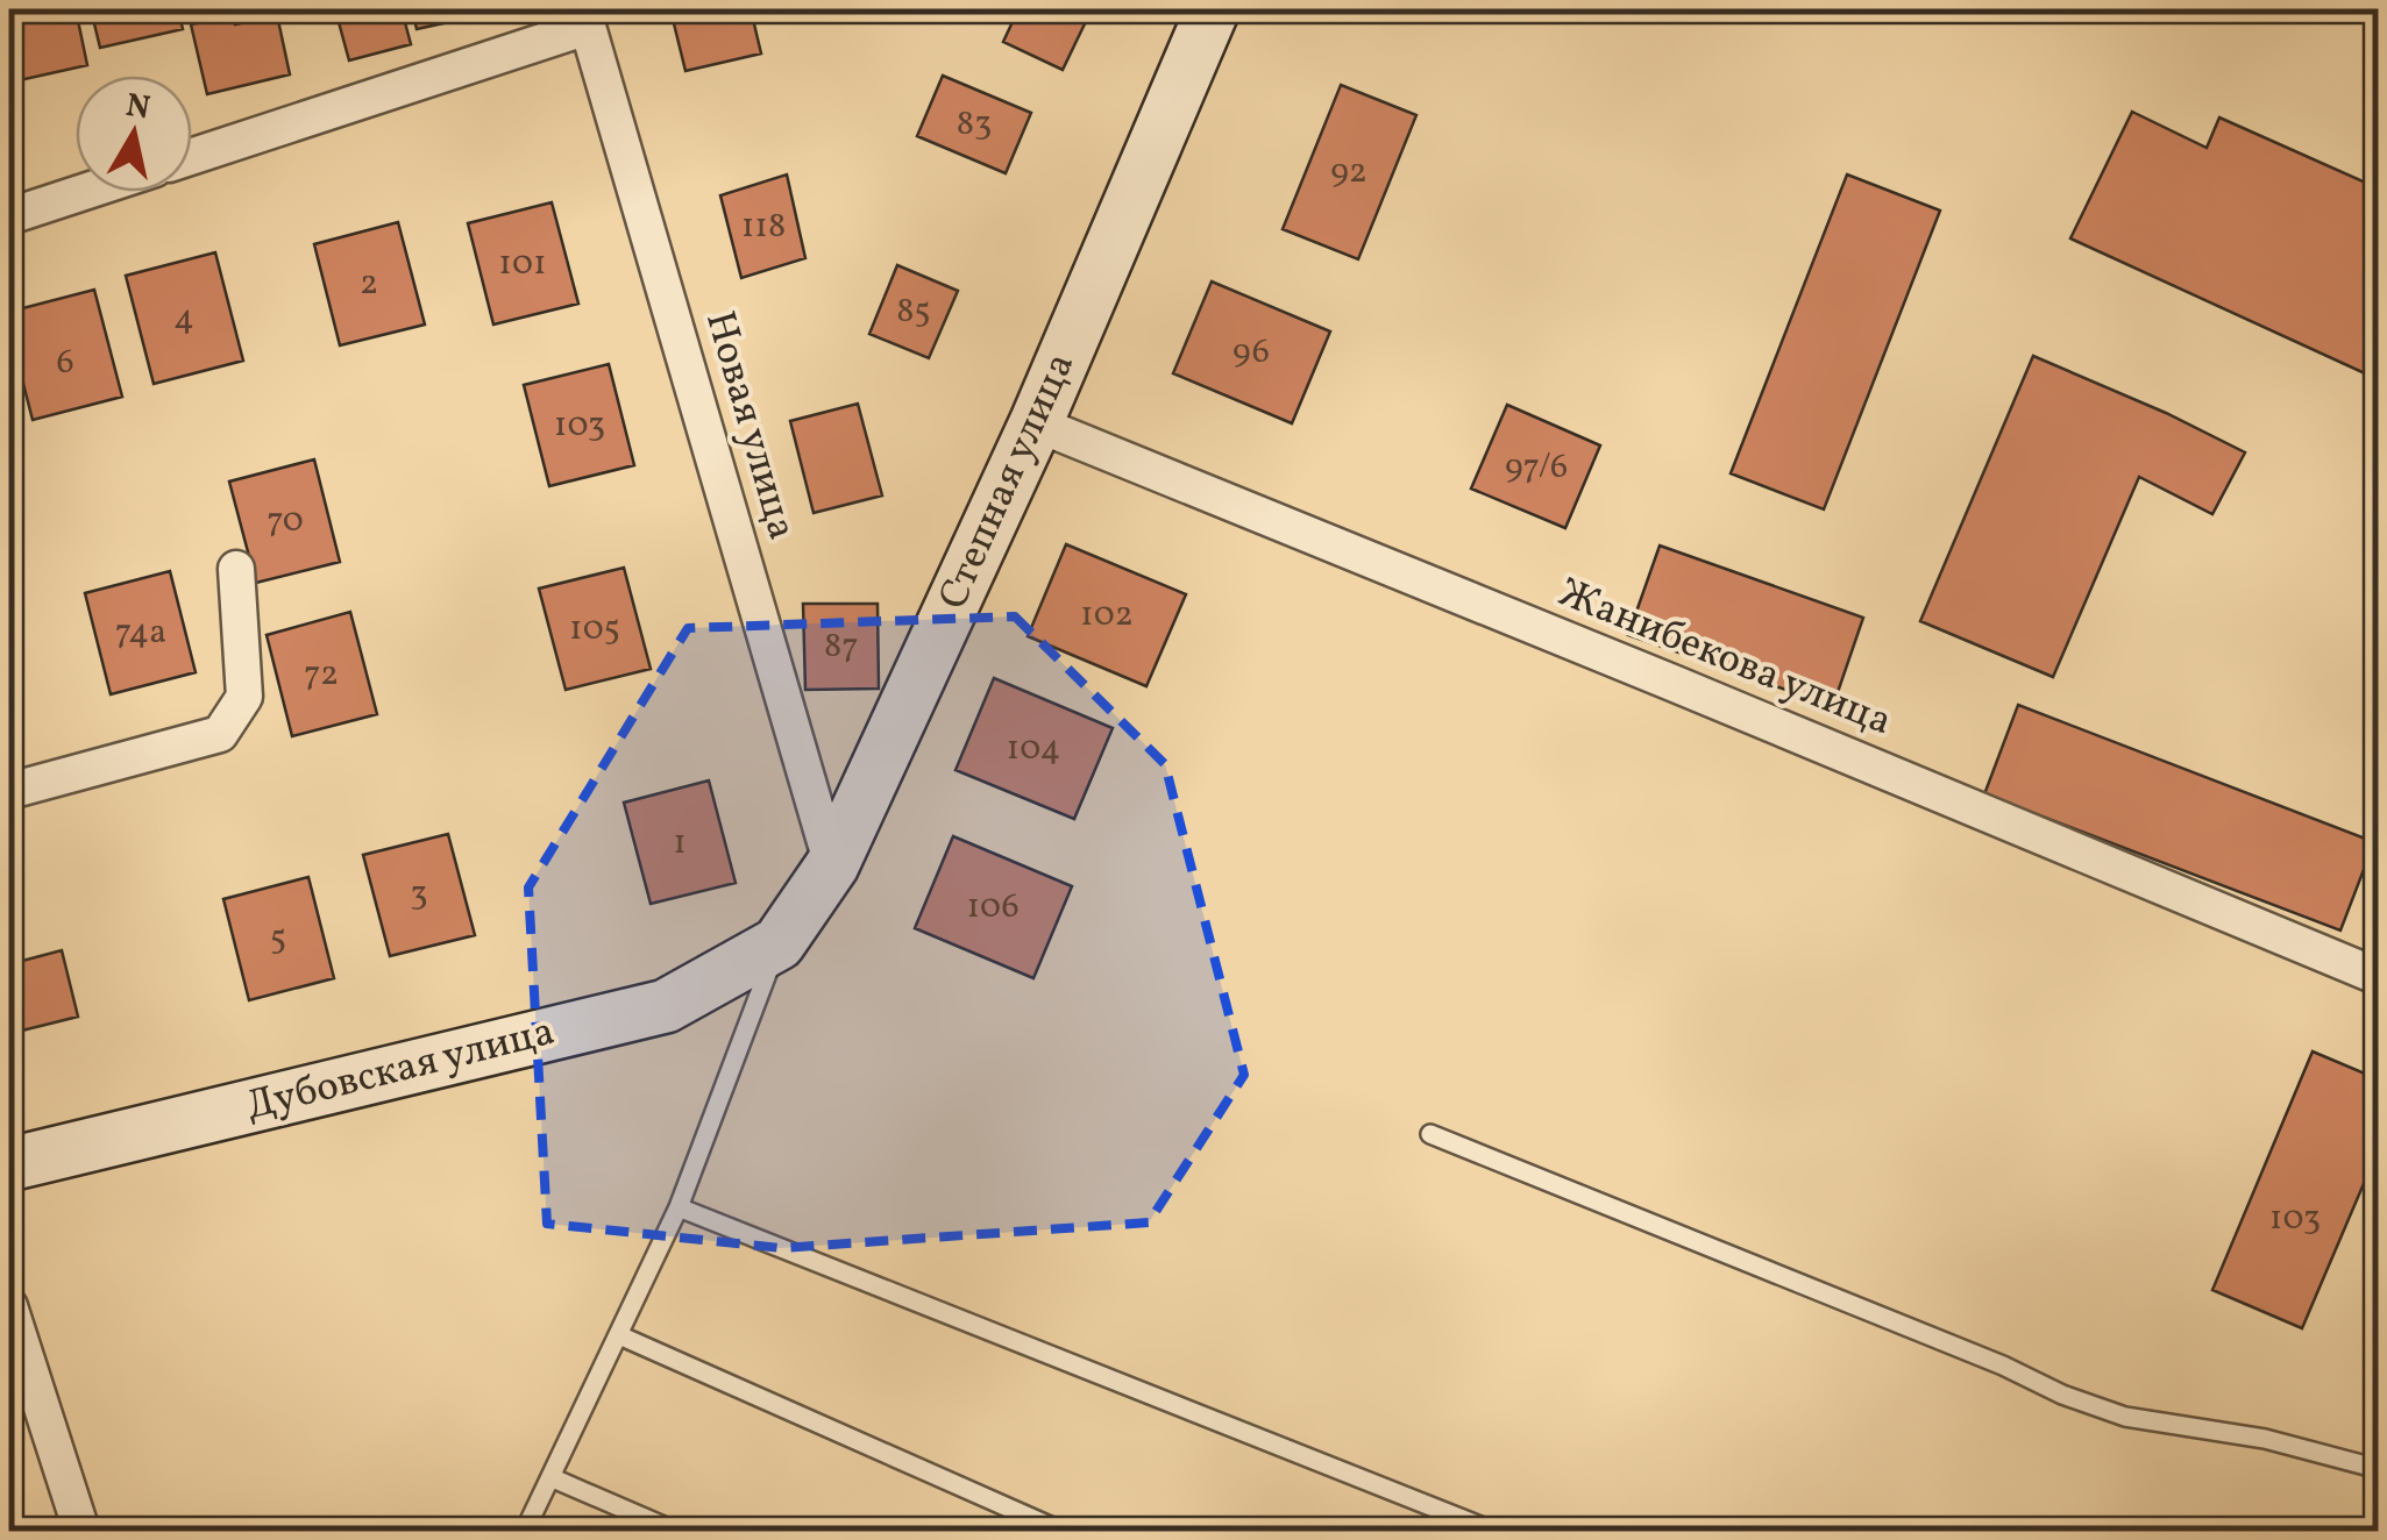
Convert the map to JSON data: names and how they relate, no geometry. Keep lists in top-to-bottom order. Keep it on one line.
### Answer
{"streets":{"main road":["Степная улица","Дубовская улица"],"street":["Новая улица","Жанибекова улица"]},"crossings":[["Новая улица","Степная улица"],["Степная улица","Жанибекова улица"],["Степная улица","Дубовская улица"]],"house_numbers":["83","92","118","101","2","85","4","96","6","103","97/6","70","102","105","74а","87","72","104","1","3","106","5","103"],"north":"top"}
